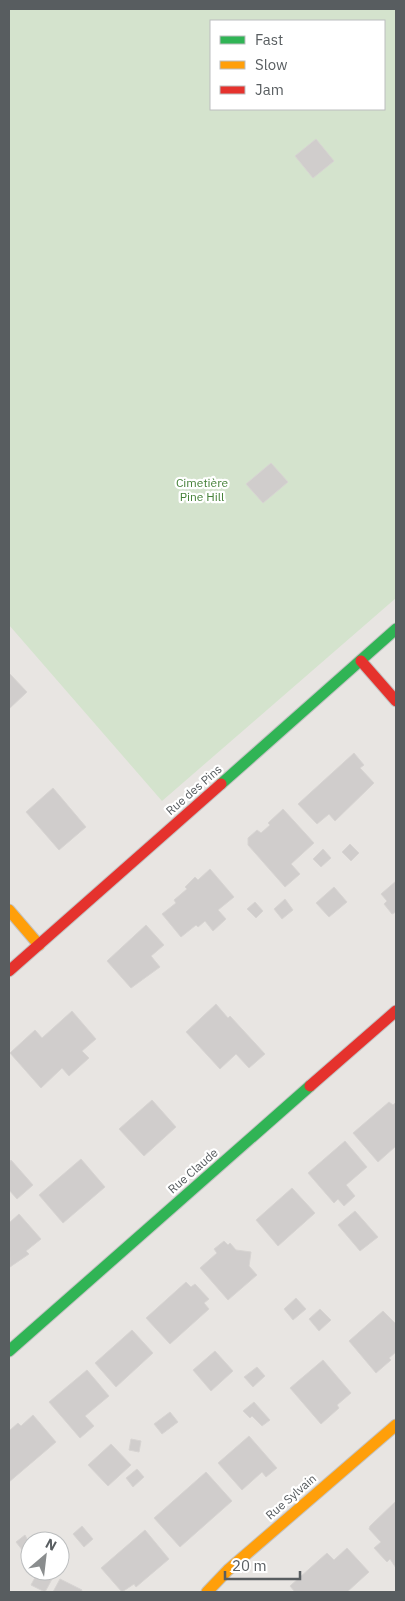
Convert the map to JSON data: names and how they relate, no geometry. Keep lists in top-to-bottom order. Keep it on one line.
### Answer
{"streets":{"street":["Rue des Pins","Rue Claude","Rue Sylvain"]},"parks":["Cimetière Pine Hill"],"legend":["Fast","Slow","Jam"],"scale_bar":"20 m","north":"top right"}
